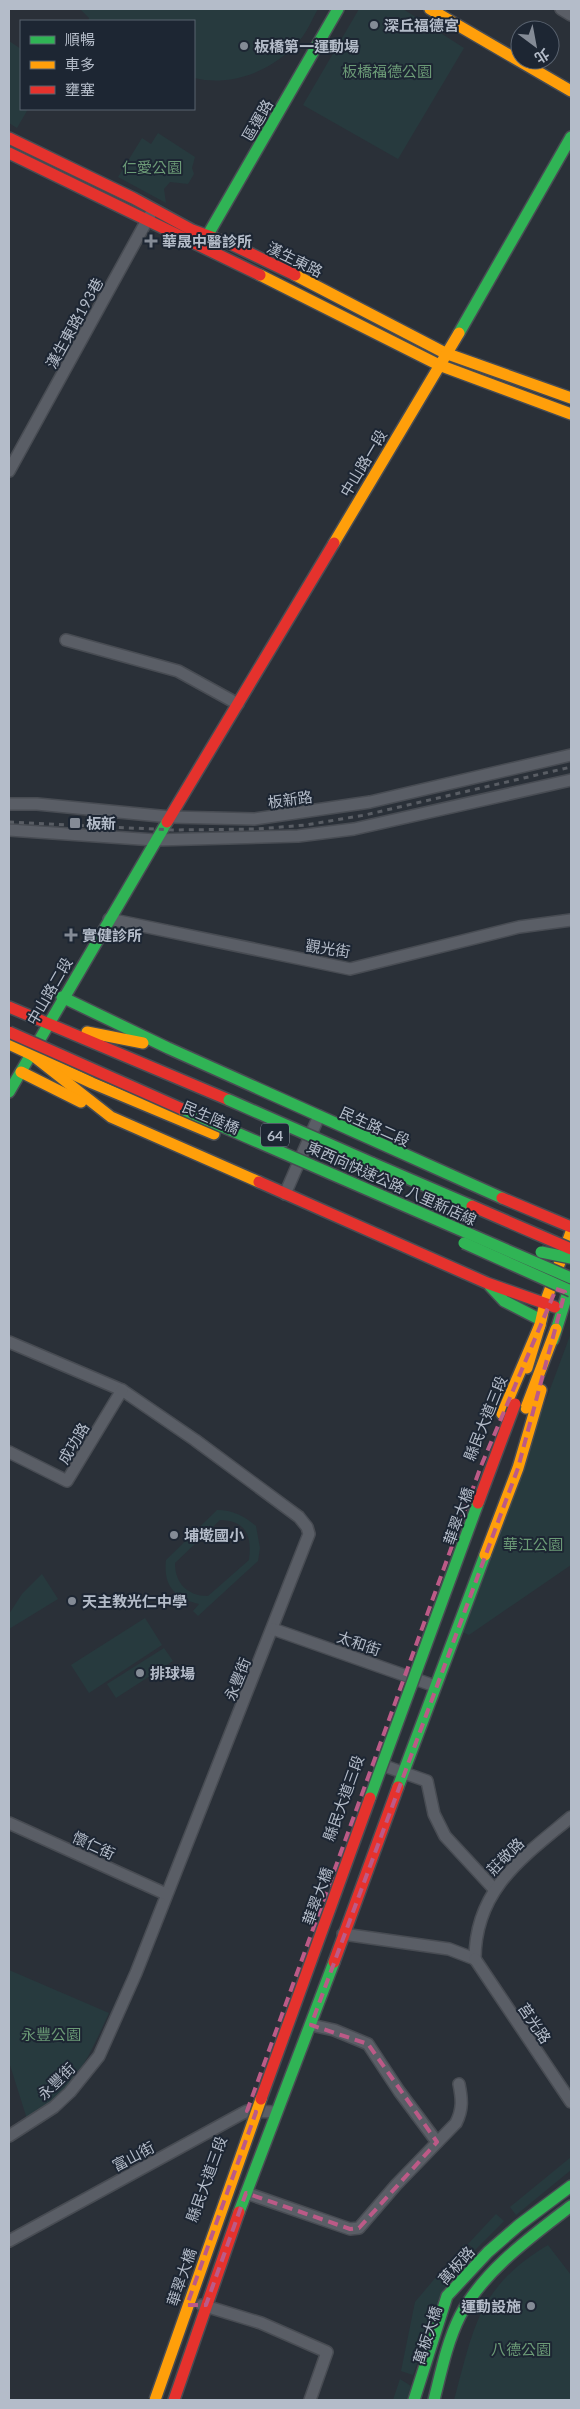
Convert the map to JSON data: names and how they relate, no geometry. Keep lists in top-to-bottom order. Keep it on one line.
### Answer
{"streets":{"main road":["區運路","漢生東路","中山路一段","中山路二段","民生陸橋","民生路二段","64","東西向快速公路 八里新店線","縣民大道三段","華翠大橋","萬板路","萬板大橋"],"street":["漢生東路193巷","板新路","觀光街","成功路","太和街","永豐街","懷仁街","莊敬路","莒光路","富山街"]},"crossings":[["區運路","漢生東路"],["漢生東路","漢生東路193巷"],["漢生東路","中山路一段"],["中山路一段","中山路二段"],["板新路","中山路二段"],["觀光街","中山路二段"],["中山路二段","民生陸橋"],["中山路二段","民生路二段"],["民生陸橋","民生路二段"],["東西向快速公路 八里新店線","縣民大道三段"],["縣民大道三段","太和街"],["縣民大道三段","富山街"],["成功路","永豐街"],["太和街","永豐街"],["永豐街","懷仁街"],["莊敬路","莒光路"],["萬板路","萬板大橋"]],"parks":["板橋福德公園","仁愛公園","華江公園","永豐公園","八德公園"],"places":{"other":["深丘福德宮","板橋第一運動場","埔墘國小","天主教光仁中學","排球場","運動設施"],"health":["華晟中醫診所","實健診所"],"transit":["板新"]},"legend":["順暢","車多","壅塞"],"north":"bottom right"}
